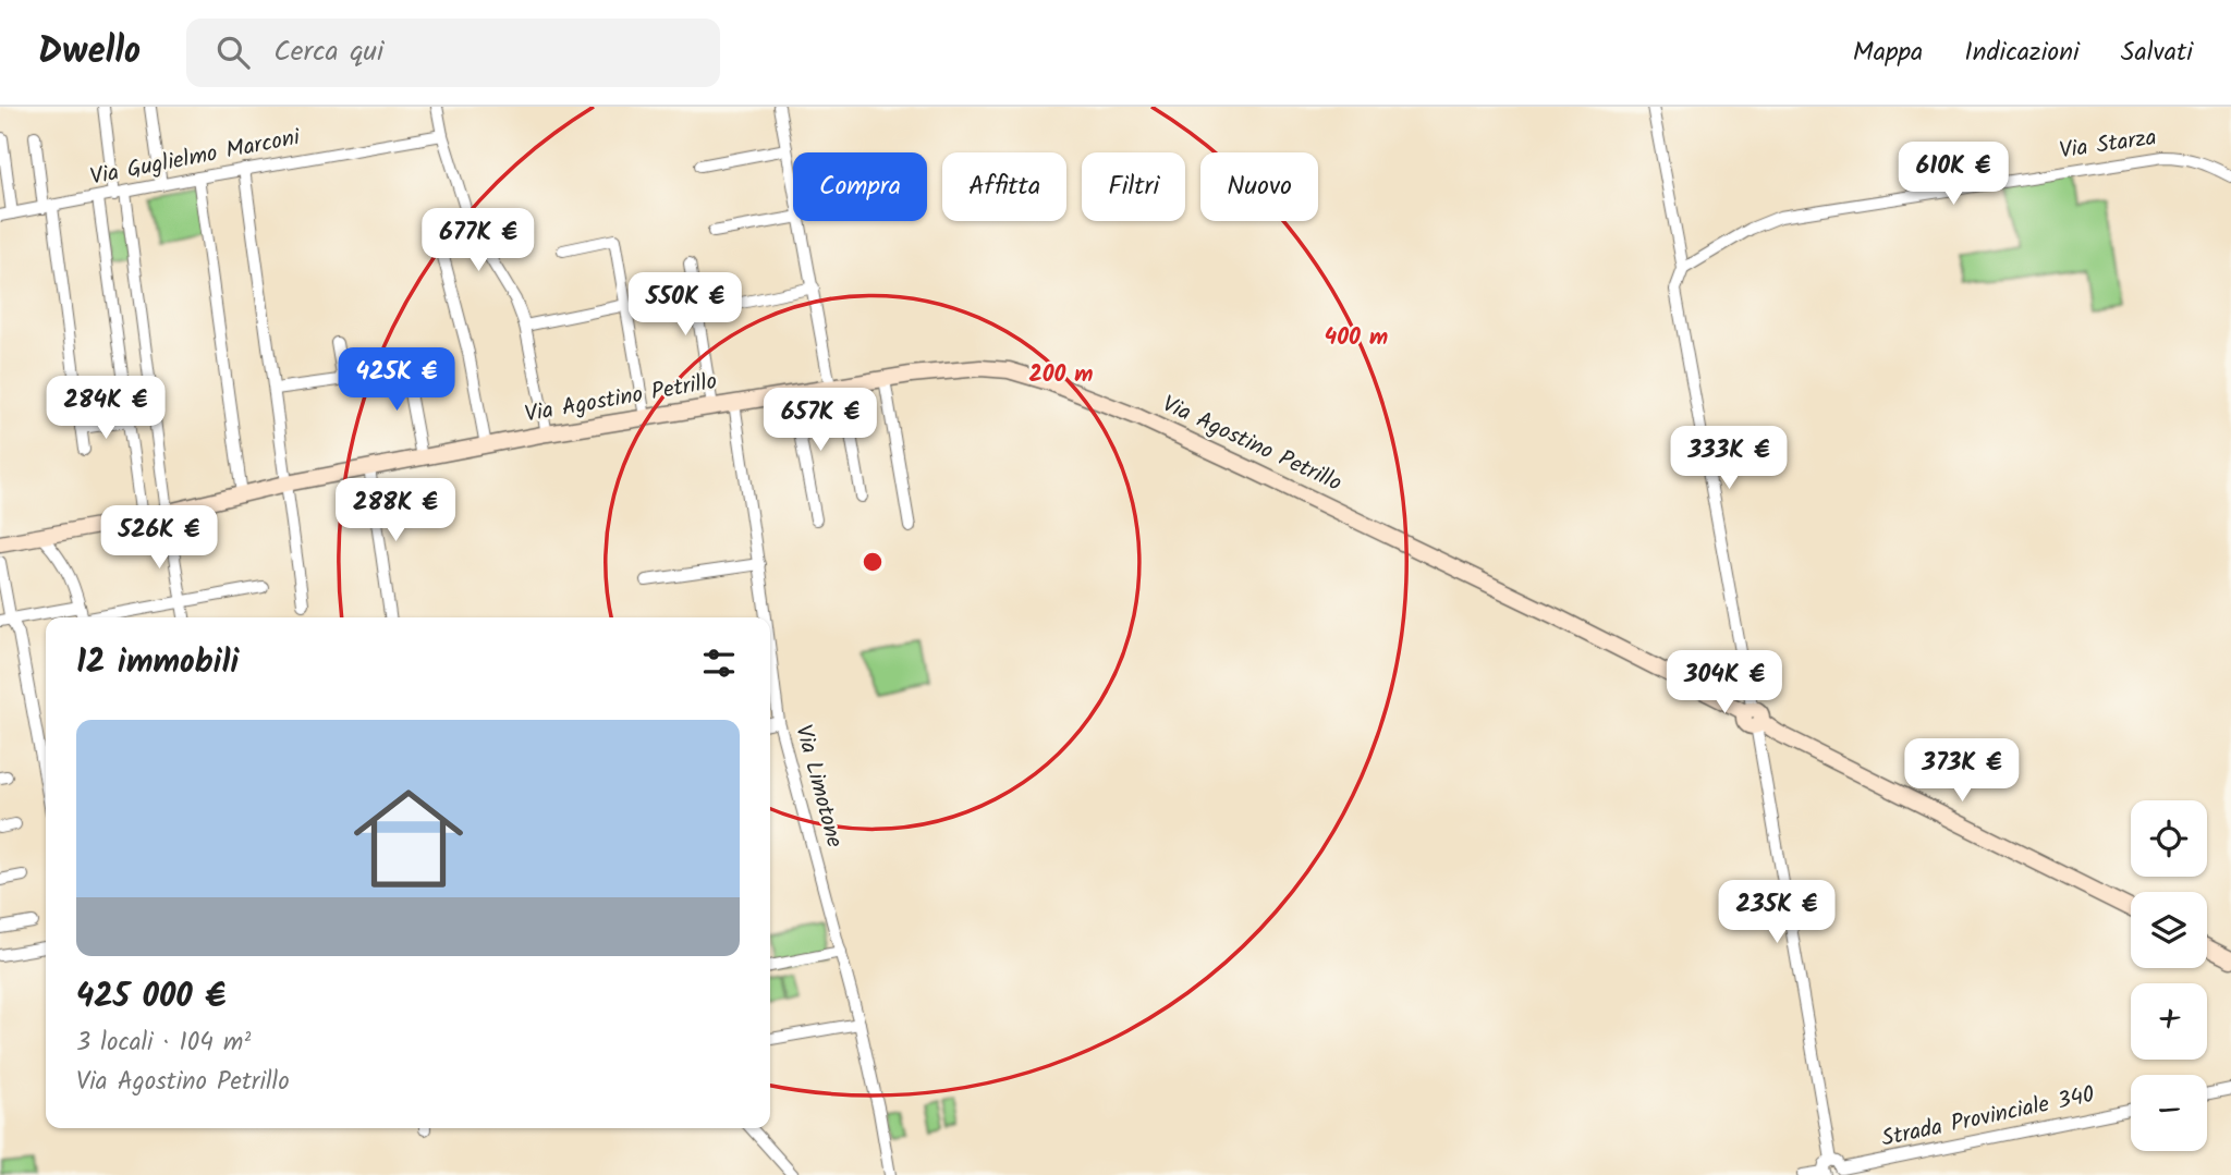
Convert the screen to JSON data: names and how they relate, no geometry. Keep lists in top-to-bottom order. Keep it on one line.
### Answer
{"streets":{"street":["Via Starza","Via Guglielmo Marconi","Via Agostino Petrillo","Via Limotone","Strada Provinciale 340"]},"crossings":[["Via Agostino Petrillo","Via Limotone"]],"page":{"header":"Dwello","search":"Cerca qui","nav":["Mappa","Indicazioni","Salvati"],"price":["610K €","677K €","550K €","425K €","284K €","657K €","333K €","288K €","526K €","304K €","373K €","235K €"],"chip":["Compra","Affitta","Filtri","Nuovo"],"heading":"12 immobili","list":[{"name":"425 000 €","note":"3 locali · 104 m² · Via Agostino Petrillo"}],"map_buttons":["+","−"]},"rings":["400 m","200 m"]}
